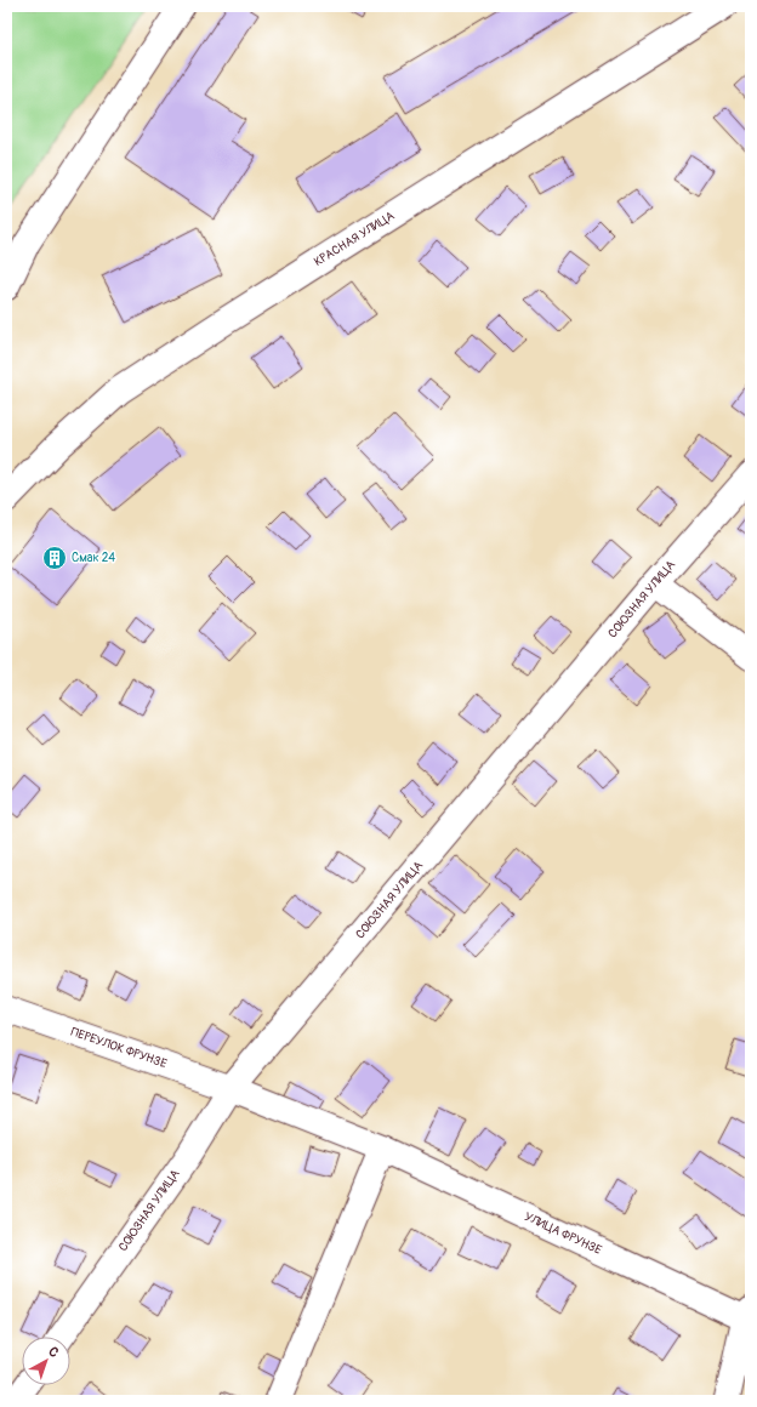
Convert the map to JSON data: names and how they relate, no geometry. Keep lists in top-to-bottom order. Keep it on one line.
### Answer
{"streets":{"street":["КРАСНАЯ УЛИЦА","СОЮЗНАЯ УЛИЦА","ПЕРЕУЛОК ФРУНЗЕ","УЛИЦА ФРУНЗЕ"]},"crossings":[["СОЮЗНАЯ УЛИЦА","ПЕРЕУЛОК ФРУНЗЕ"],["СОЮЗНАЯ УЛИЦА","УЛИЦА ФРУНЗЕ"],["ПЕРЕУЛОК ФРУНЗЕ","УЛИЦА ФРУНЗЕ"]],"places":{"building":["Смак 24"]},"north":"top right"}
